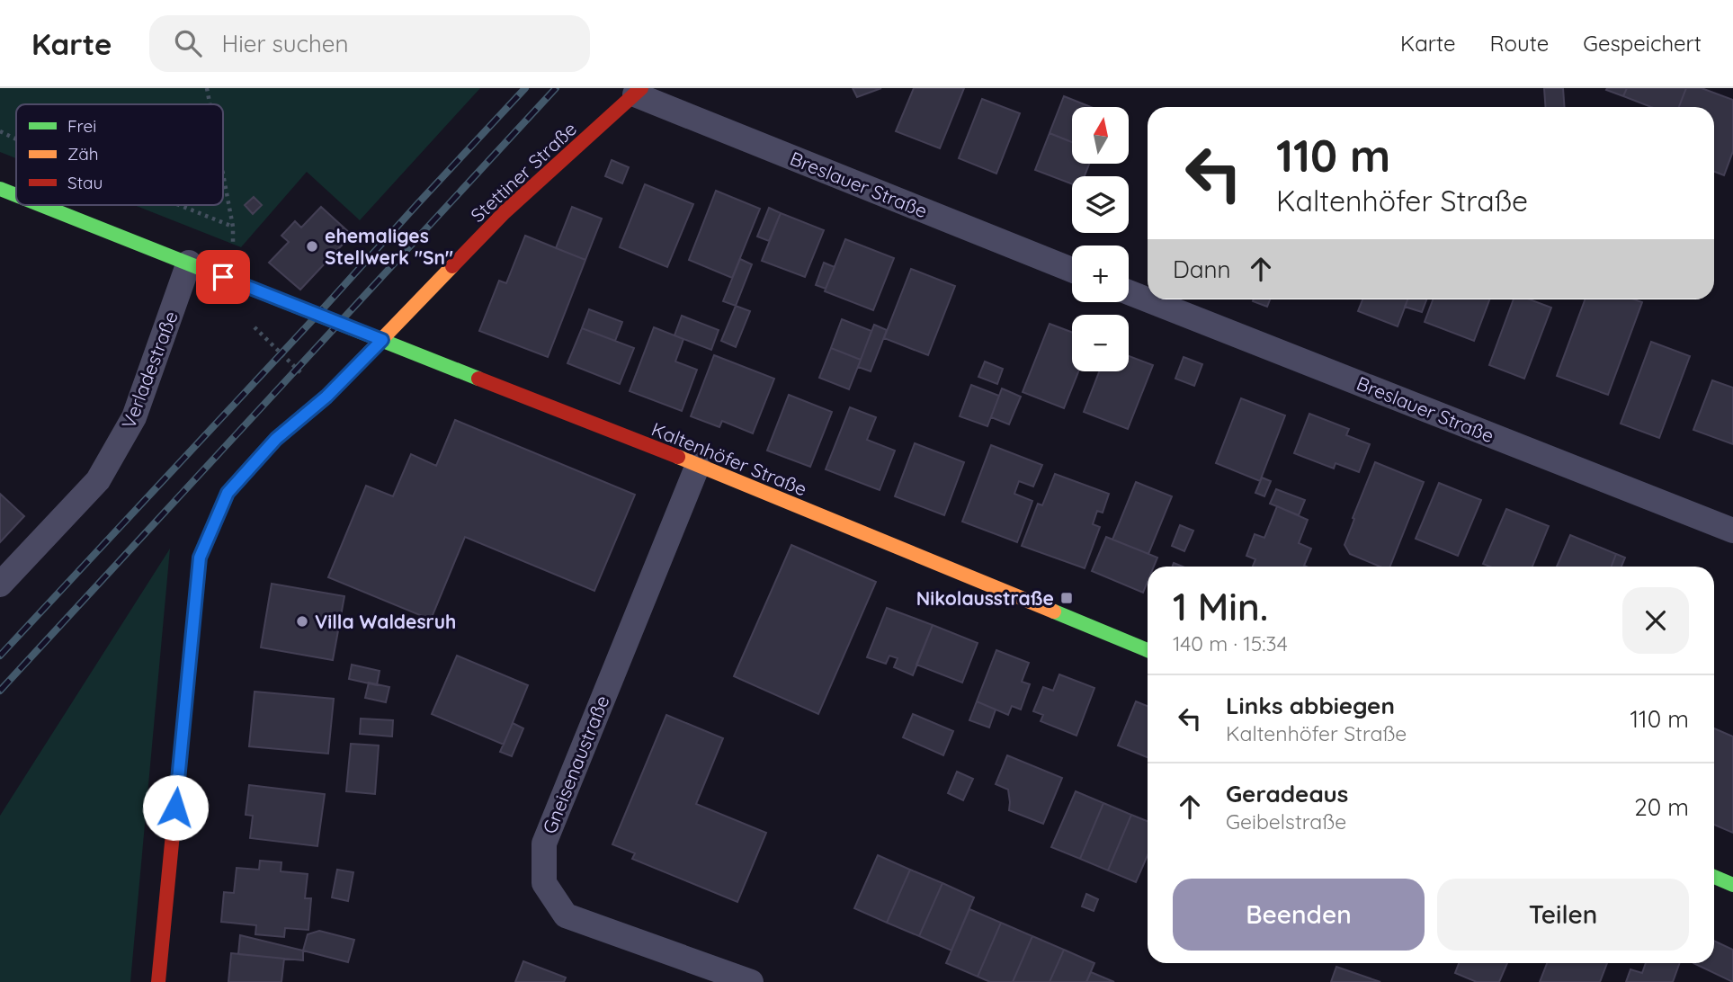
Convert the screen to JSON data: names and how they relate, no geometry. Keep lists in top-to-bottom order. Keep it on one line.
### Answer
{"streets":{"street":["Stettiner Straße","Breslauer Straße","Verladestraße","Kaltenhöfer Straße","Gneisenaustraße"]},"crossings":[["Stettiner Straße","Breslauer Straße"],["Stettiner Straße","Kaltenhöfer Straße"],["Verladestraße","Kaltenhöfer Straße"],["Kaltenhöfer Straße","Gneisenaustraße"]],"places":{"other":["ehemaliges Stellwerk \"Sn\"","Villa Waldesruh"],"transit":["Nikolausstraße"]},"legend":["Frei","Zäh","Stau"],"north":"top","page":{"header":"Karte","search":"Hier suchen","nav":["Karte","Route","Gespeichert"],"map_buttons":["+","−"],"turn":["110 m","Kaltenhöfer Straße"],"then":"Dann","heading":["1 Min.","140 m · 15:34"],"list":[{"name":"Links abbiegen","note":"Kaltenhöfer Straße","value":"110 m"},{"name":"Geradeaus","note":"Geibelstraße","value":"20 m"}],"buttons":["Beenden","Teilen"]}}
